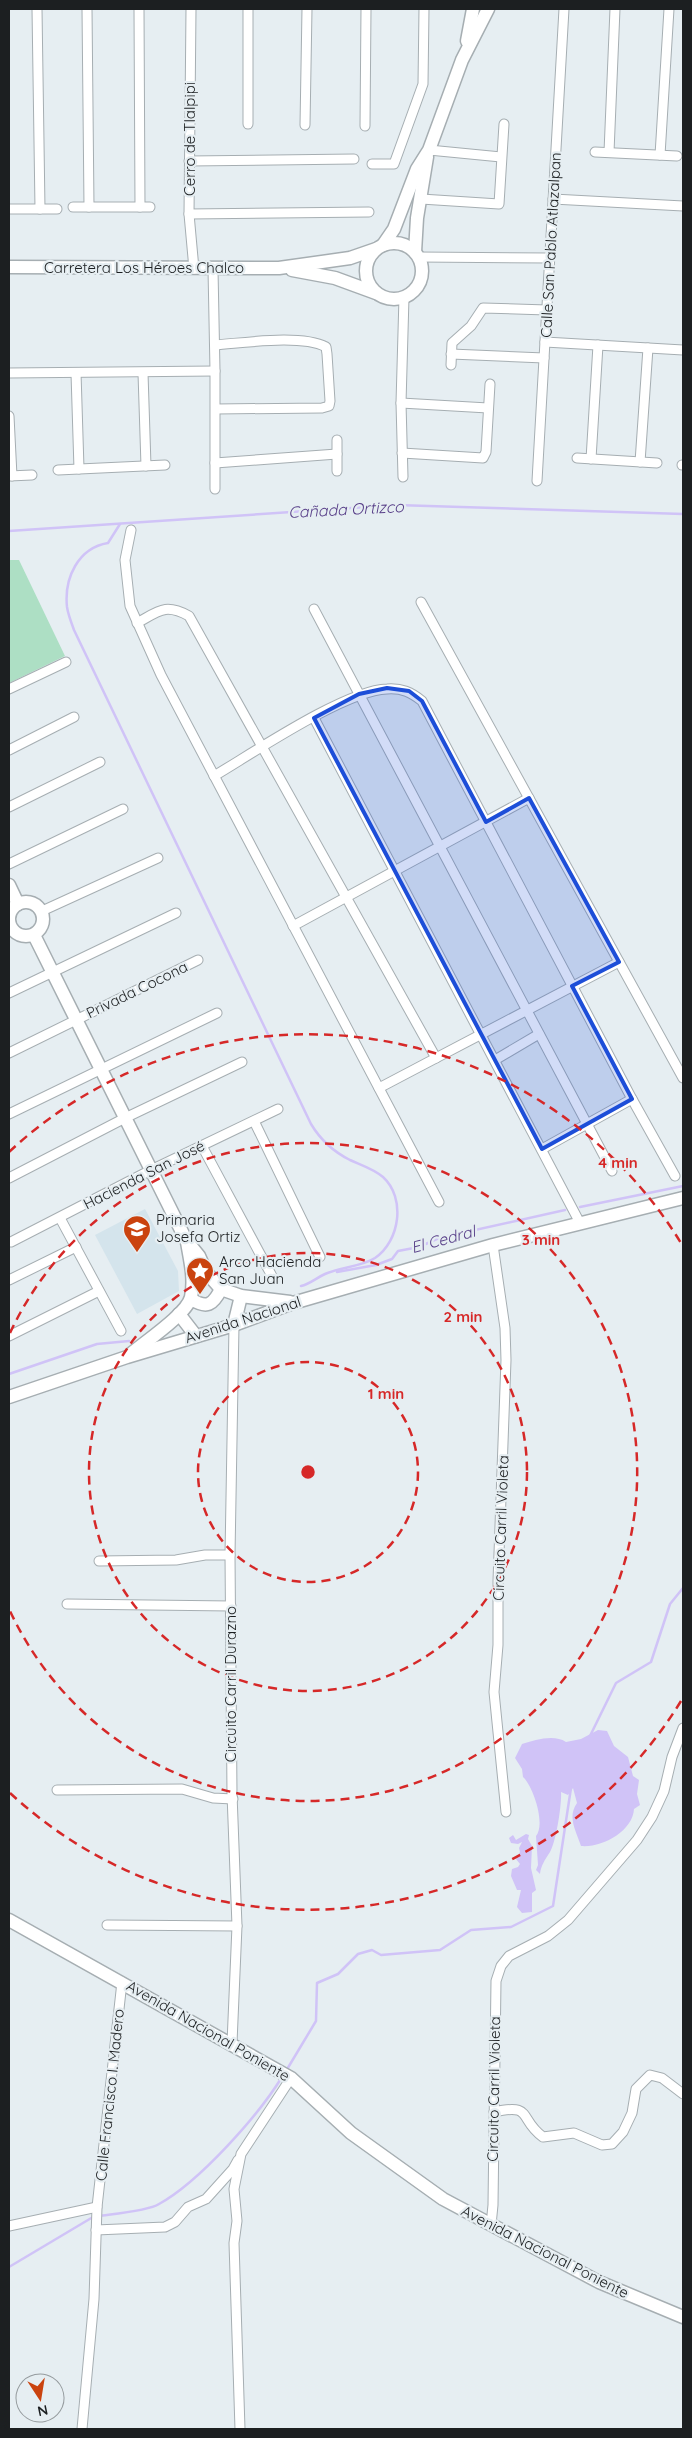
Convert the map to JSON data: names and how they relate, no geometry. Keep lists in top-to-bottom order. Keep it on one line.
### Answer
{"streets":{"street":["Cerro de Tlalpipi","Calle San Pablo Atlazalpan","Carretera Los Héroes Chalco","Privada Cocona","Hacienda San José","Avenida Nacional","Circuito Carril Violeta","Circuito Carril Durazno","Avenida Nacional Poniente","Calle Francisco I. Madero"]},"crossings":[["Cerro de Tlalpipi","Carretera Los Héroes Chalco"],["Avenida Nacional","Circuito Carril Violeta"],["Avenida Nacional","Circuito Carril Durazno"],["Circuito Carril Violeta","Avenida Nacional Poniente"],["Circuito Carril Durazno","Avenida Nacional Poniente"],["Avenida Nacional Poniente","Calle Francisco I. Madero"]],"water":["Cañada Ortizco","El Cedral"],"places":{"school or university":["Primaria Josefa Ortiz"],"place":["Arco Hacienda San Juan"]},"north":"bottom","rings":["4 min","3 min","2 min","1 min"]}
